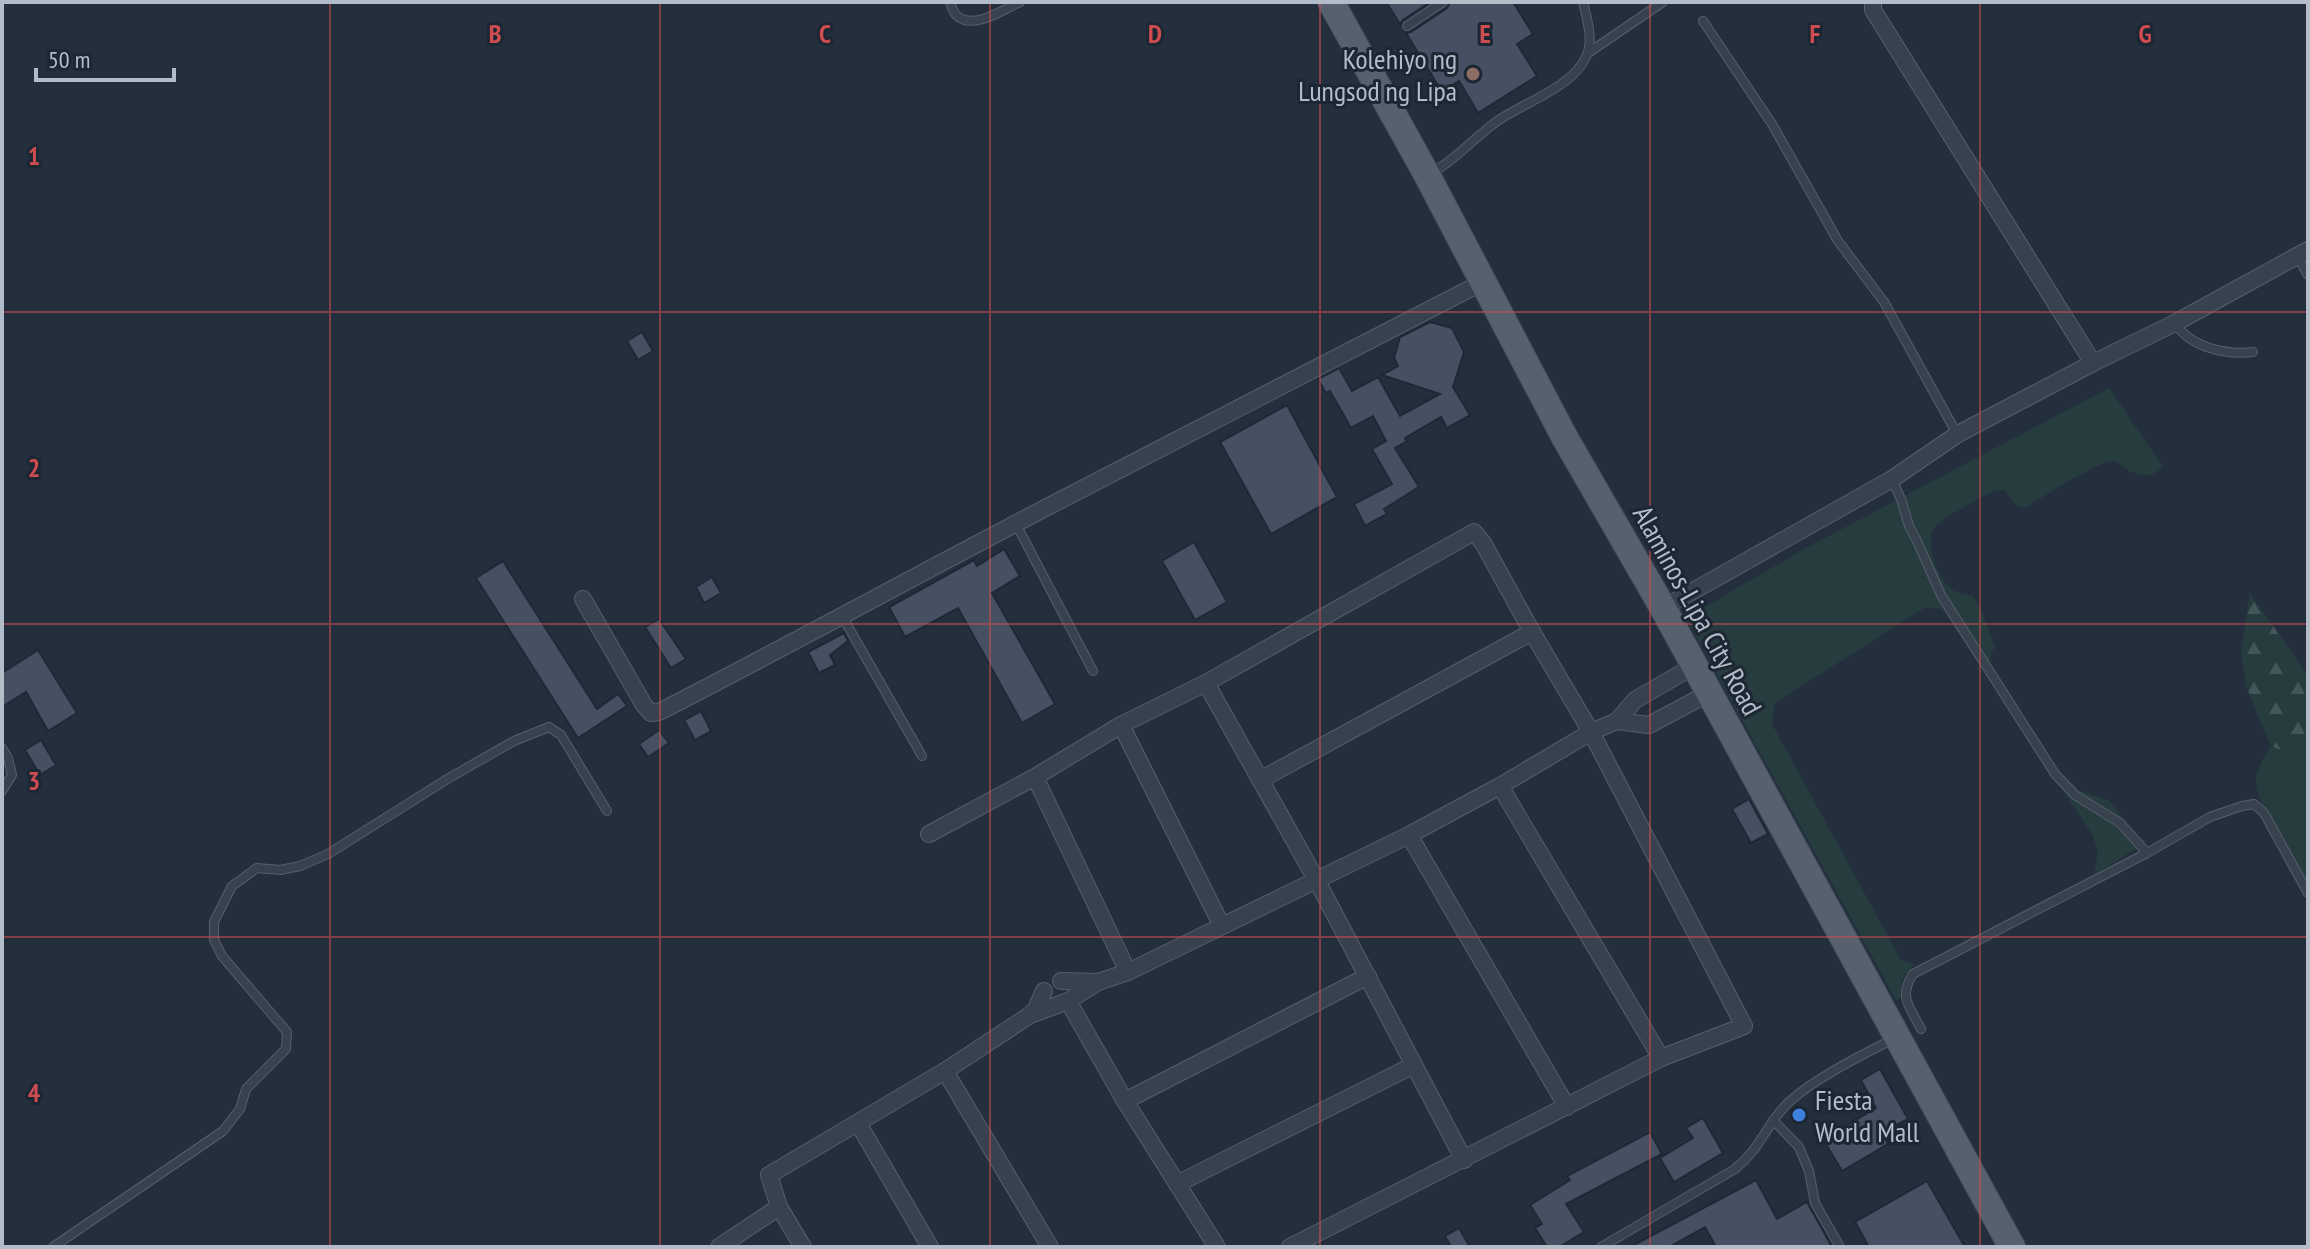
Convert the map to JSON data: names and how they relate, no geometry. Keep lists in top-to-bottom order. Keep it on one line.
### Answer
{"streets":{"main road":["Alaminos-Lipa City Road"]},"places":["Kolehiyo ng Lungsod ng Lipa","Fiesta World Mall"],"scale_bar":"50 m","grid":{"columns":["B","C","D","E","F","G"],"rows":["1","2","3","4"]}}
